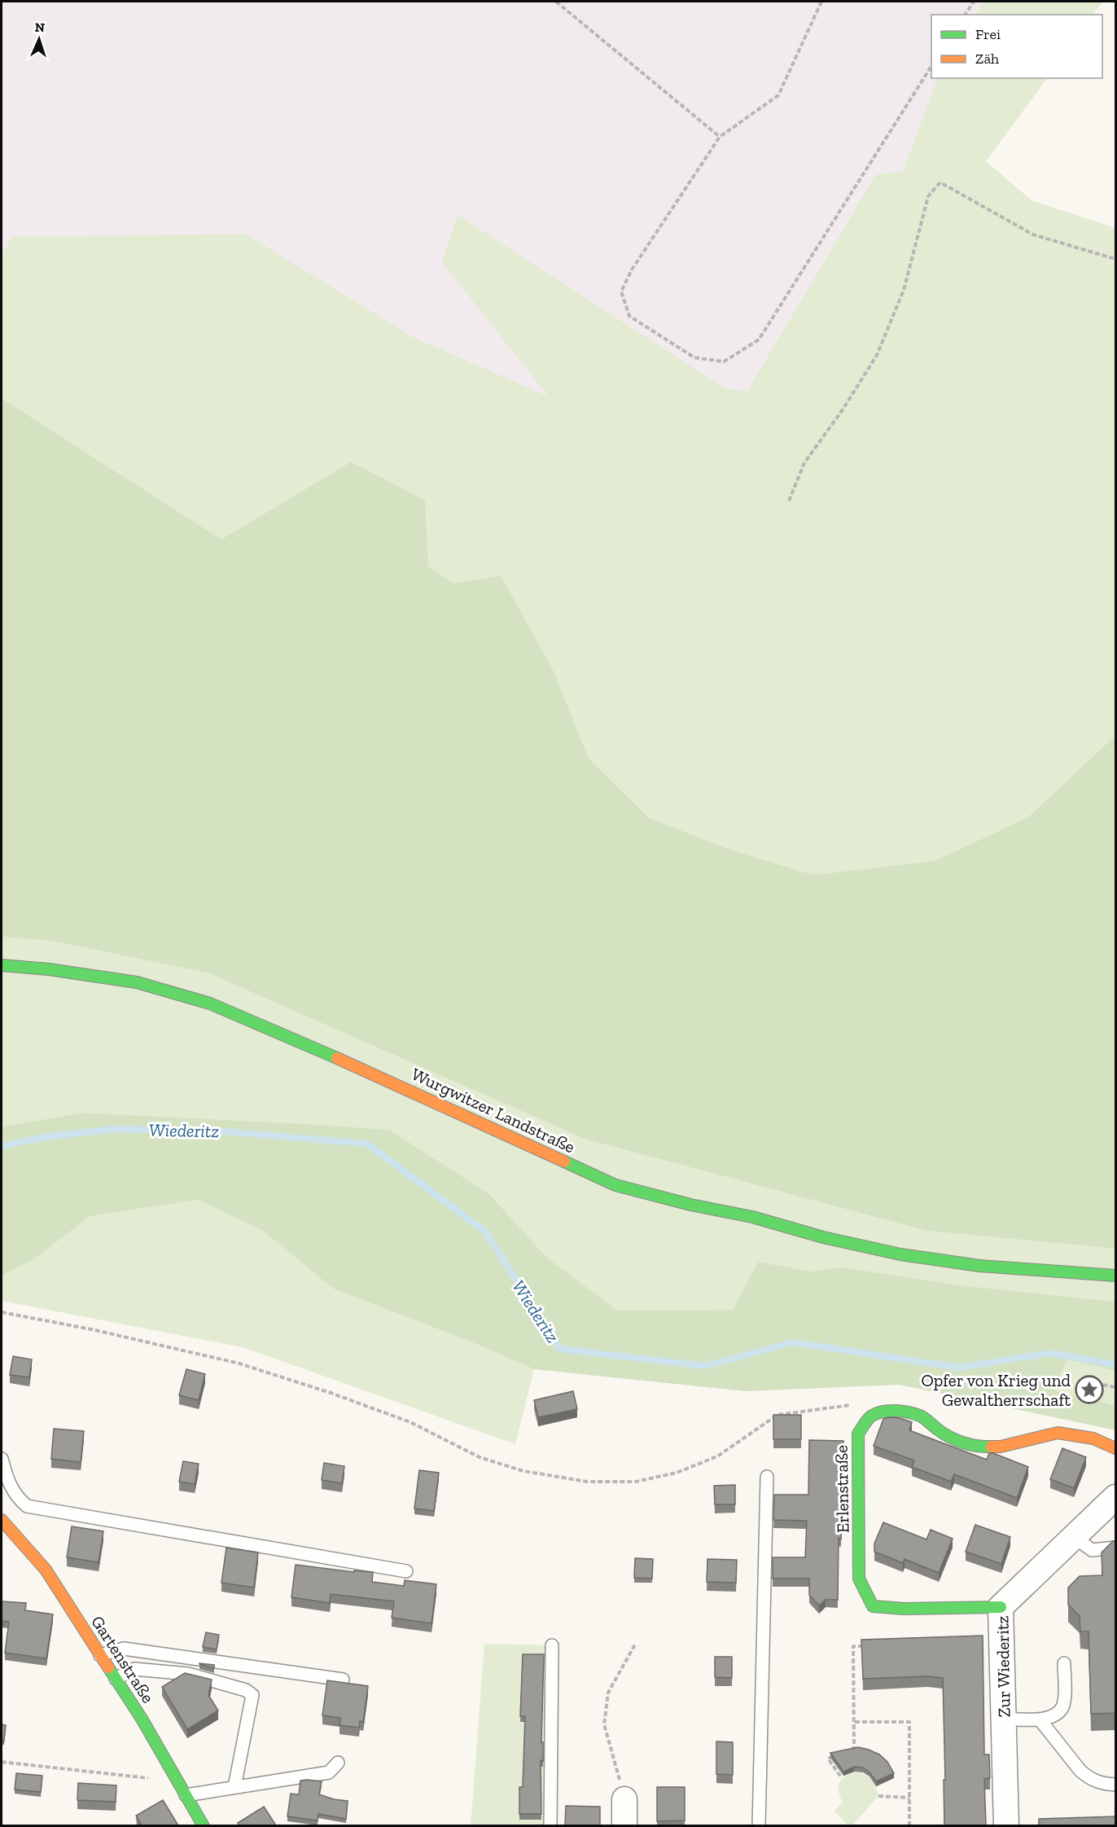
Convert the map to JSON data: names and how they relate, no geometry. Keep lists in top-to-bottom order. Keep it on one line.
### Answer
{"streets":{"main road":["Wurgwitzer Landstraße","Erlenstraße","Gartenstraße"],"street":["Zur Wiederitz"]},"crossings":[["Erlenstraße","Zur Wiederitz"]],"water":["Wiederitz"],"places":{"place":["Opfer von Krieg und Gewaltherrschaft"]},"legend":["Frei","Zäh"],"north":"top"}
